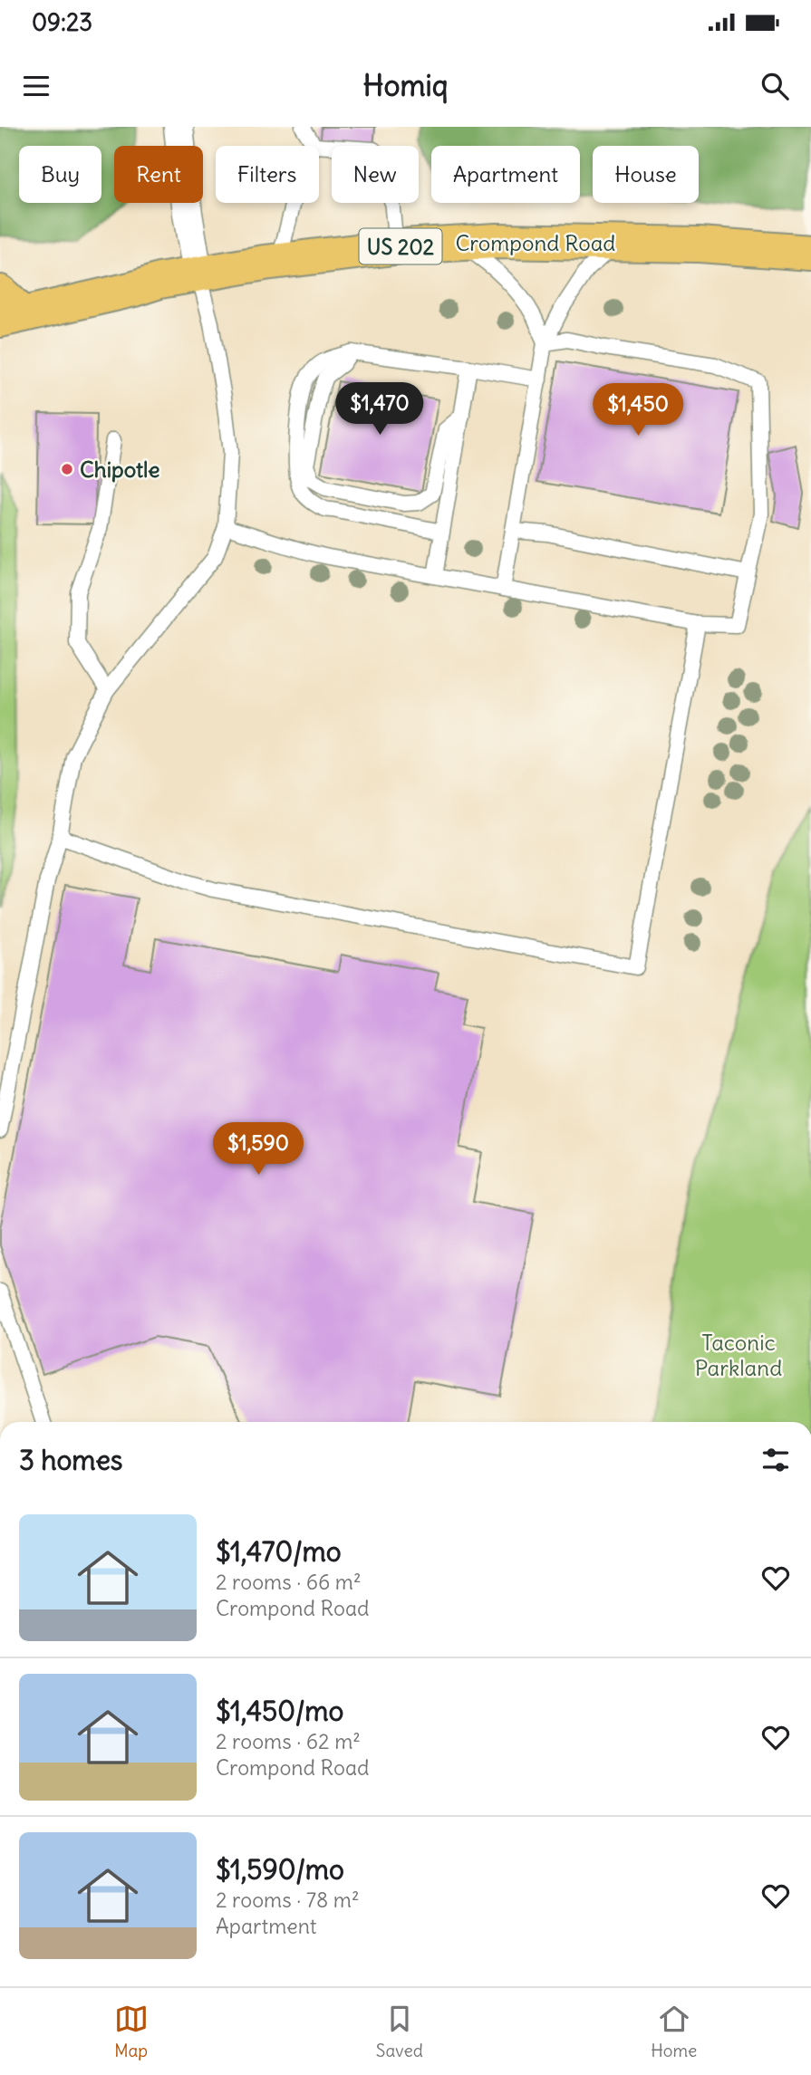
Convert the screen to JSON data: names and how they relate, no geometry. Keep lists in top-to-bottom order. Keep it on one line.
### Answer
{"streets":{"highway":["Crompond Road","US 202"]},"parks":["Taconic Parkland"],"places":["Chipotle"],"page":{"status":"09:23","header":"Homiq","chip":["Buy","Rent","Filters","New","Apartment","House"],"price":["$1,470","$1,450","$1,590"],"heading":"3 homes","list":[{"name":"$1,470/mo","note":"2 rooms · 66 m² · Crompond Road"},{"name":"$1,450/mo","note":"2 rooms · 62 m² · Crompond Road"},{"name":"$1,590/mo","note":"2 rooms · 78 m² · Apartment"}],"tabs":["Map","Saved","Home"]}}
